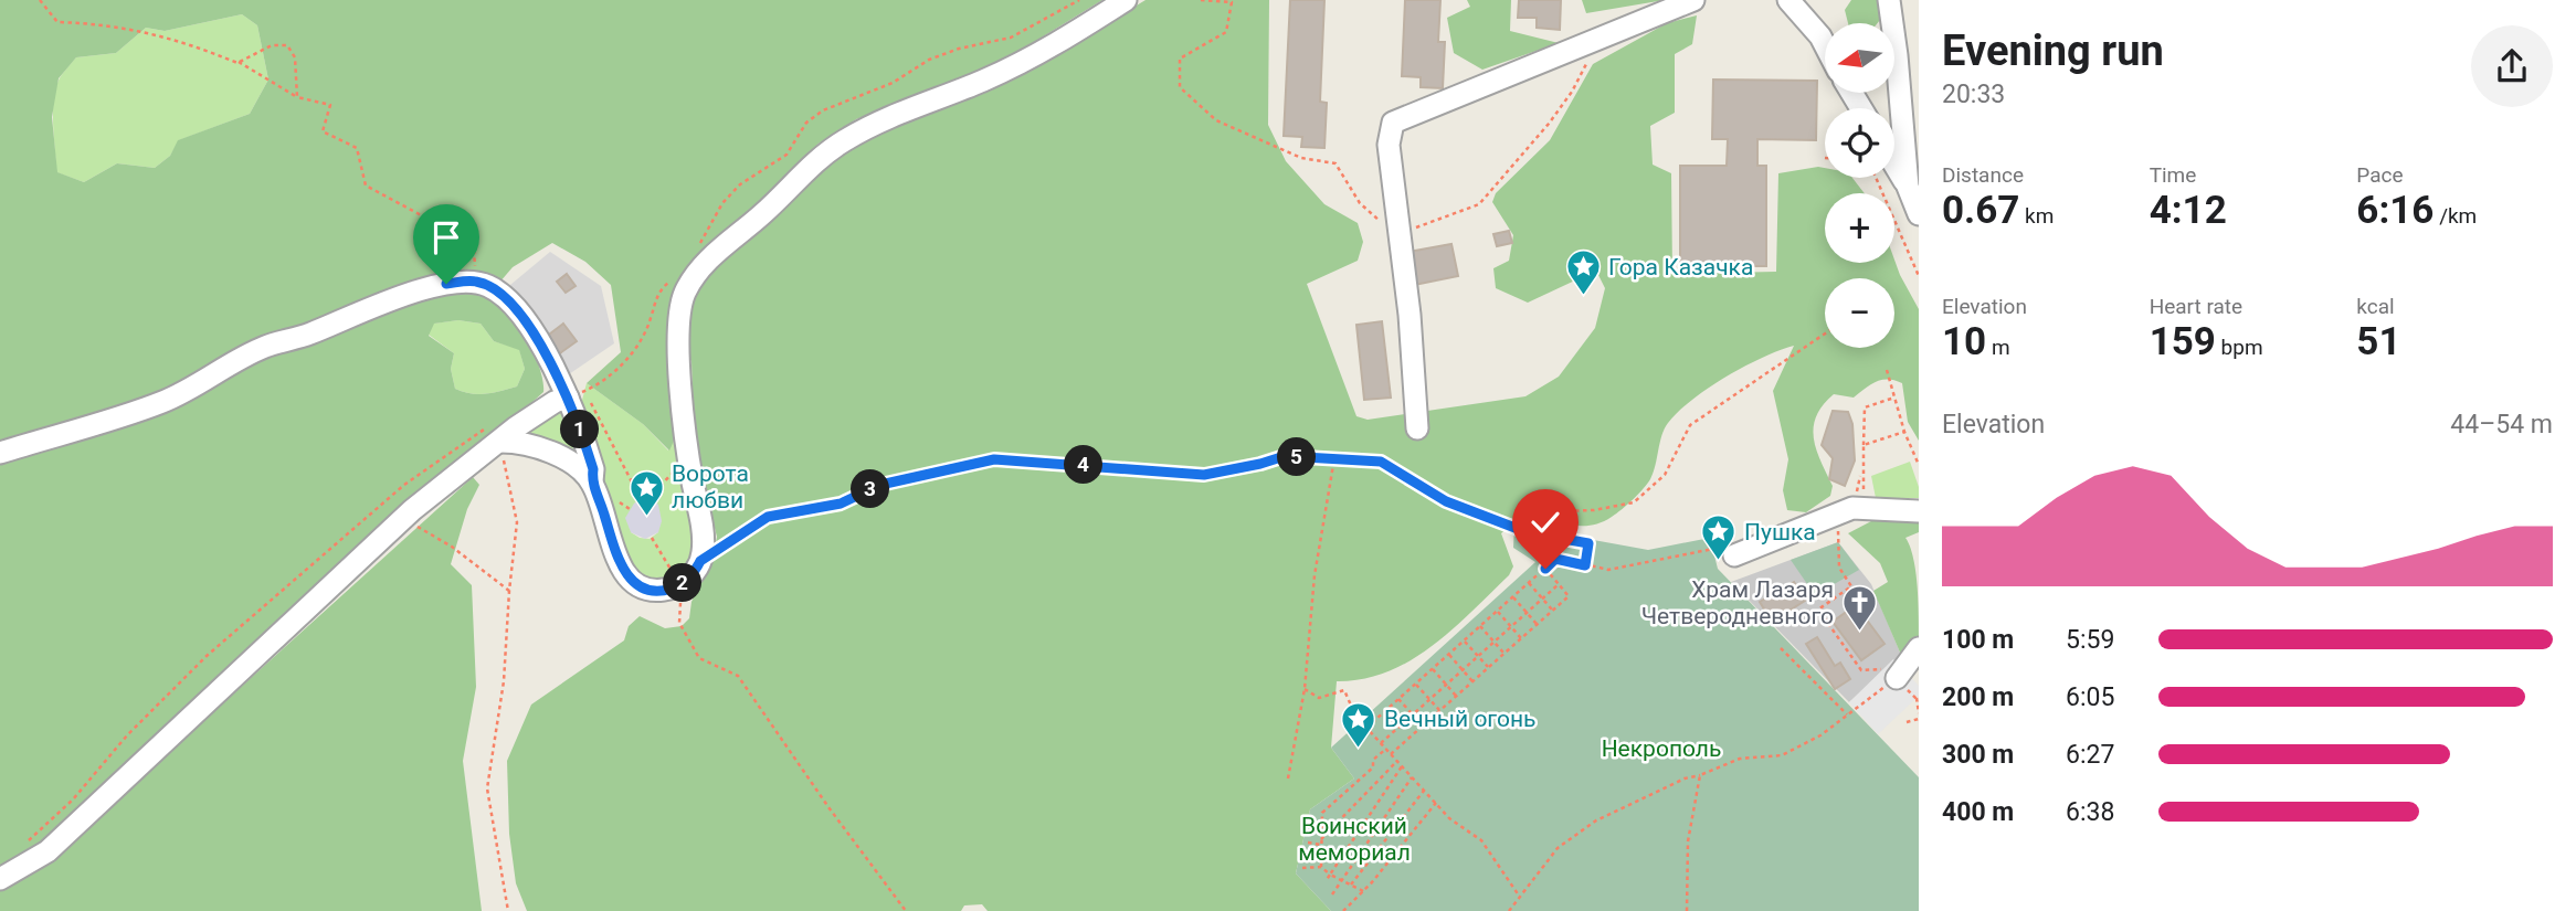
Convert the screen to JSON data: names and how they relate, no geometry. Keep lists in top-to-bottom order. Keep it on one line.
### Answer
{"parks":["Некрополь","Воинский мемориал"],"places":{"place":["Гора Казачка","Ворота любви","Пушка","Вечный огонь"],"church":["Храм Лазаря Четверодневного"]},"north":"left","page":{"heading":["Evening run","20:33"],"map_buttons":["+","−"],"stats":[["Distance","0.67 km"],["Time","4:12"],["Pace","6:16 /km"],["Elevation","10 m"],["Heart rate","159 bpm"],["kcal","51"]],"chart":["Elevation","44–54 m"],"pins":["1","5","4","3","2"],"list":[{"name":"100 m","note":"5:59"},{"name":"200 m","note":"6:05"},{"name":"300 m","note":"6:27"},{"name":"400 m","note":"6:38"}]}}
